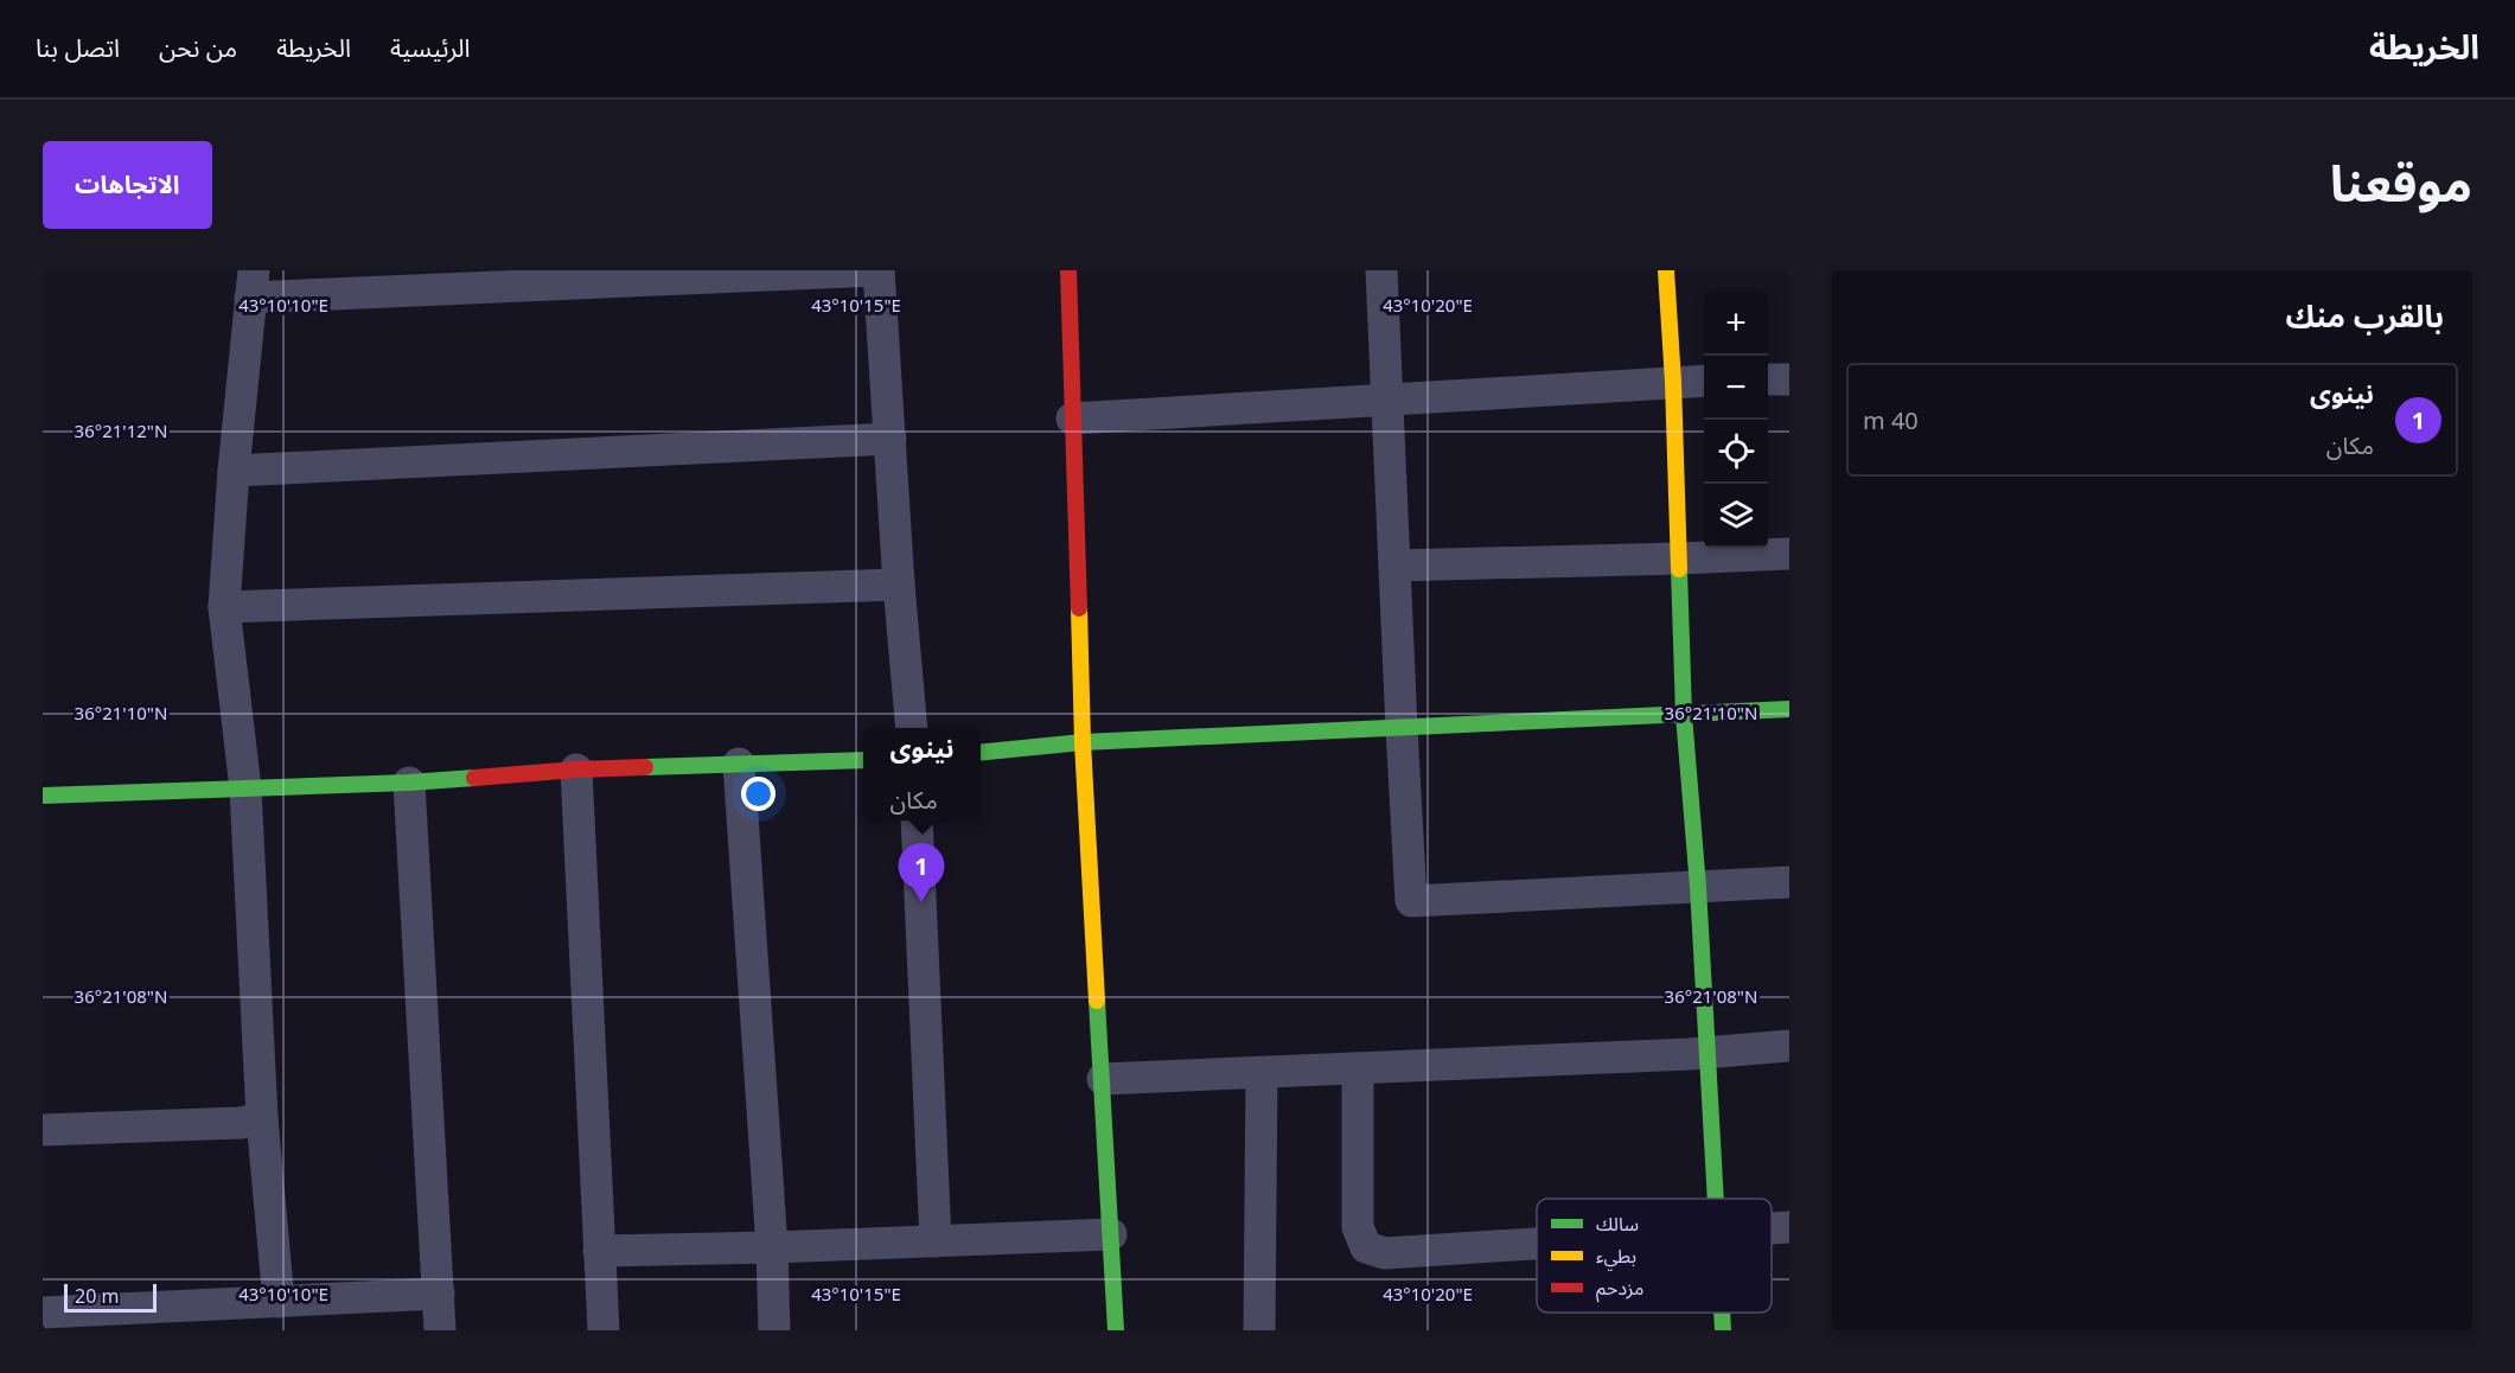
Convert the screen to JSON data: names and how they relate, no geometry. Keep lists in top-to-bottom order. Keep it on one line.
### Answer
{"legend":["سالك","بطيء","مزدحم"],"scale_bar":"20 m","page":{"header":"الخريطة","nav":["الرئيسية","الخريطة","من نحن","اتصل بنا"],"title":"موقعنا","buttons":"الاتجاهات","heading":"بالقرب منك","map_buttons":["+","−"],"list":[{"mark":"1","name":"نينوى","note":"مكان","value":"40 m"}],"popup":["نينوى","مكان"],"pins":"1","scale":"20 m"},"coordinates":["43°10'10\"E","43°10'15\"E","43°10'20\"E","36°21'12\"N","36°21'10\"N","36°21'08\"N"]}
